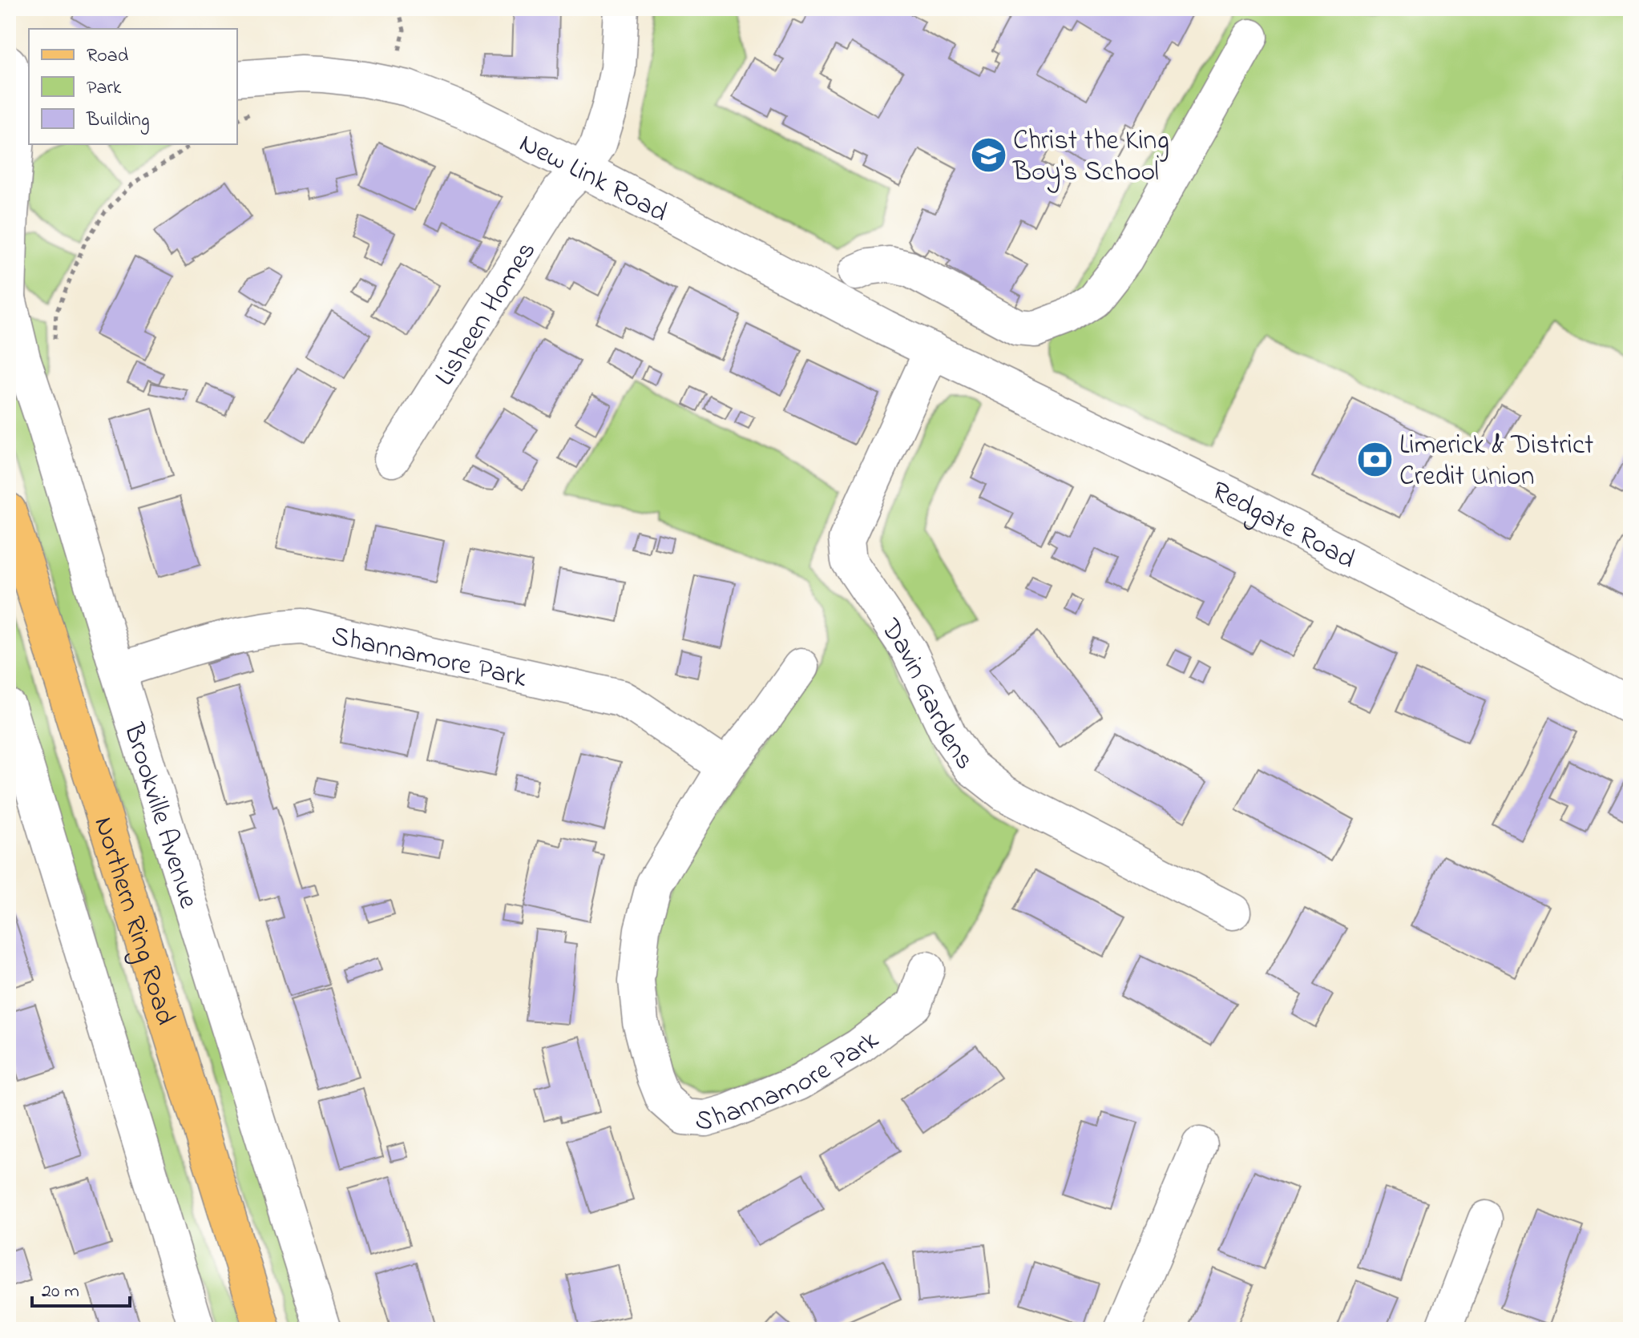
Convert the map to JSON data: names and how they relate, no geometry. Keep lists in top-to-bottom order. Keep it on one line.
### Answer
{"streets":{"main road":["Northern Ring Road"],"street":["New Link Road","Lisheen Homes","Redgate Road","Shannamore Park","Davin Gardens","Brookville Avenue"]},"crossings":[["New Link Road","Lisheen Homes"],["New Link Road","Redgate Road"],["New Link Road","Davin Gardens"],["Redgate Road","Davin Gardens"],["Shannamore Park","Brookville Avenue"]],"places":{"school or university":["Christ the King Boy's School"],"bank":["Limerick & District Credit Union"]},"legend":["Road","Park","Building"],"scale_bar":"20 m"}
